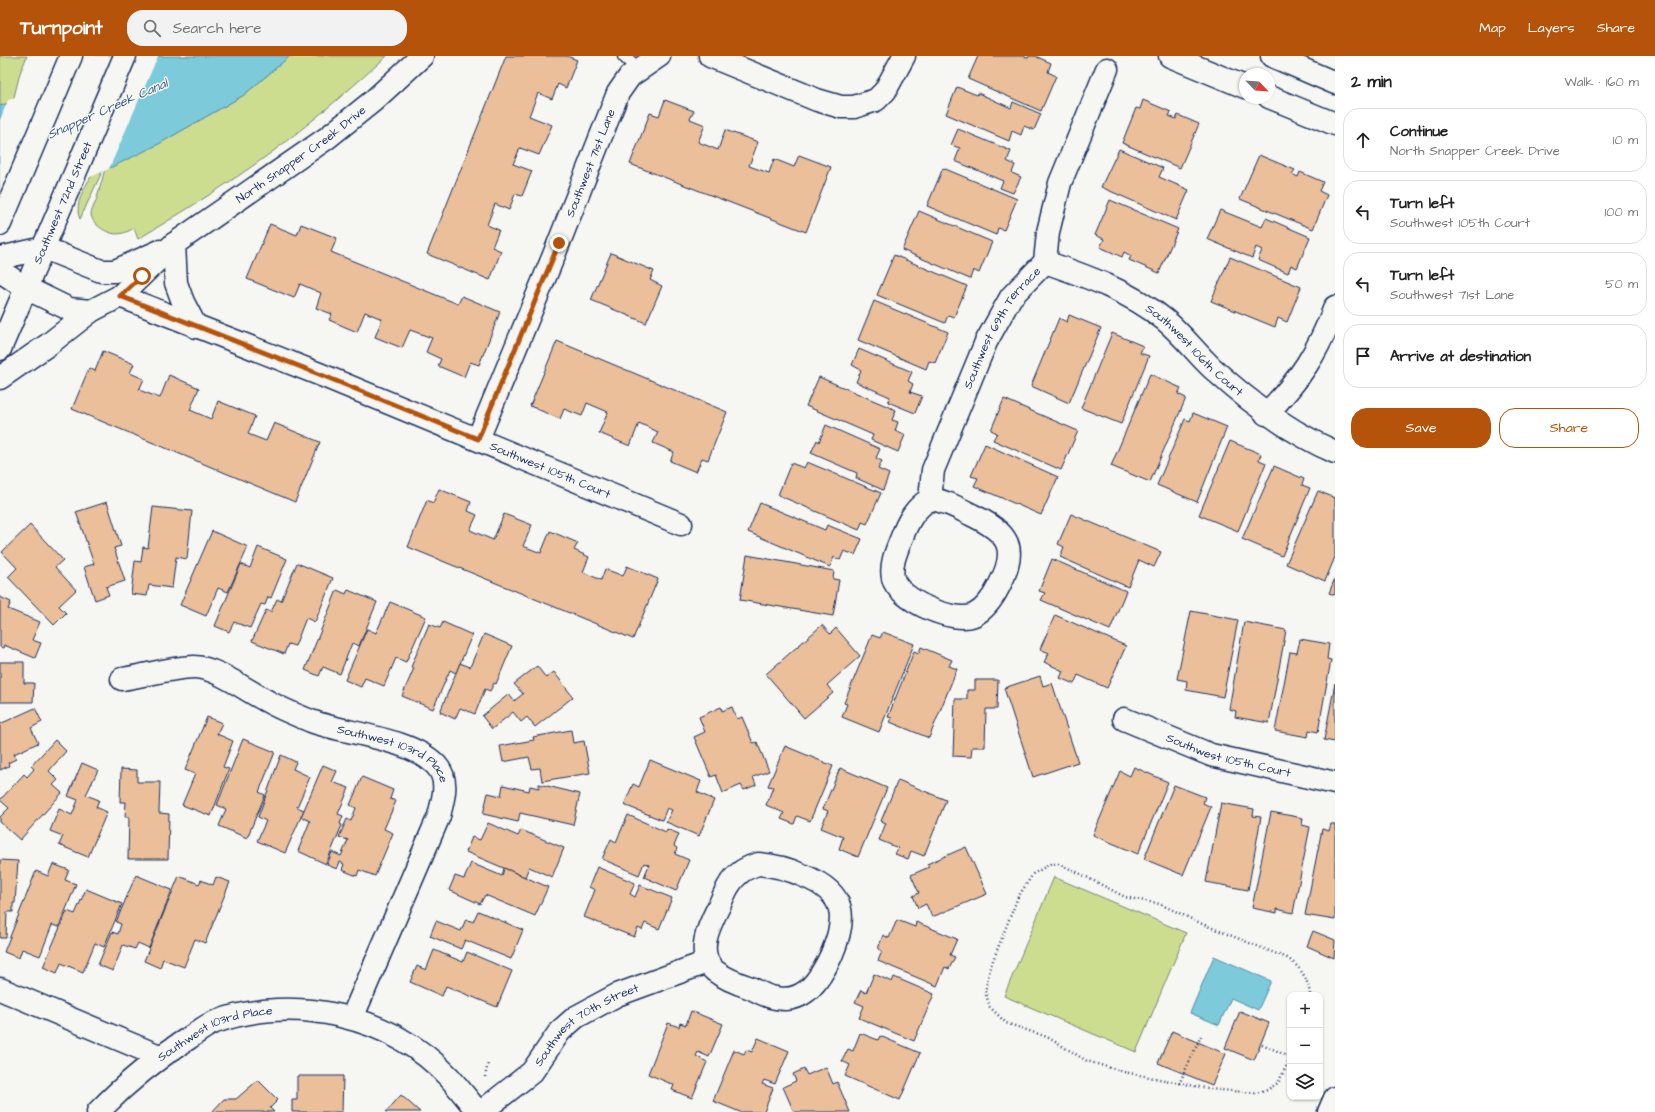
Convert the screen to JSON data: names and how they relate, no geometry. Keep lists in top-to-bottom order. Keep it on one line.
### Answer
{"streets":{"street":["North Snapper Creek Drive","Southwest 71st Lane","Southwest 72nd Street","Southwest 69th Terrace","Southwest 106th Court","Southwest 105th Court","Southwest 103rd Place","Southwest 70th Street"]},"crossings":[["North Snapper Creek Drive","Southwest 72nd Street"],["North Snapper Creek Drive","Southwest 105th Court"],["Southwest 71st Lane","Southwest 105th Court"],["Southwest 69th Terrace","Southwest 106th Court"]],"water":["Snapper Creek Canal"],"north":"bottom right","page":{"header":"Turnpoint","search":"Search here","nav":["Map","Layers","Share"],"heading":["2 min","Walk · 160 m"],"list":[["Continue","North Snapper Creek Drive","10 m"],["Turn left","Southwest 105th Court","100 m"],["Turn left","Southwest 71st Lane","50 m"],"Arrive at destination"],"buttons":["Save","Share"],"map_buttons":["+","−"]}}
